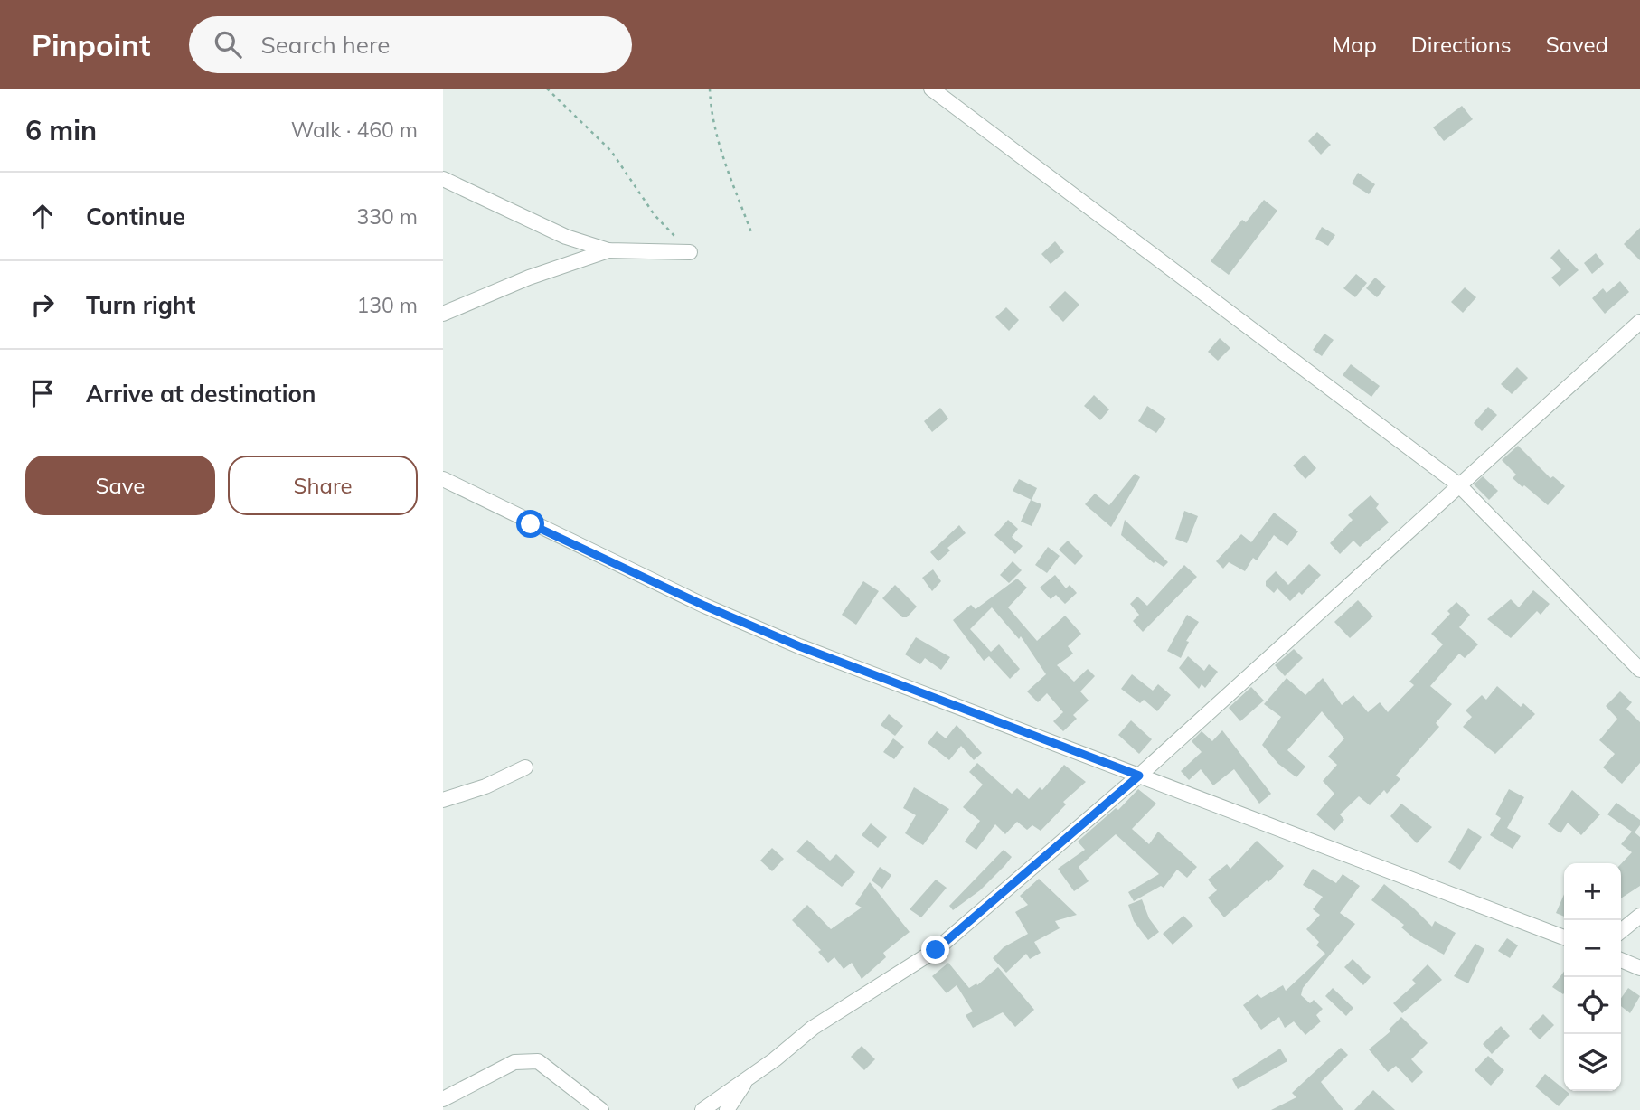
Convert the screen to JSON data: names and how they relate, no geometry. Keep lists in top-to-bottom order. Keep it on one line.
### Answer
{"page":{"header":"Pinpoint","search":"Search here","nav":["Map","Directions","Saved"],"heading":["6 min","Walk · 460 m"],"list":[["Continue","330 m"],["Turn right","130 m"],"Arrive at destination"],"buttons":["Save","Share"],"map_buttons":["+","−"]}}
